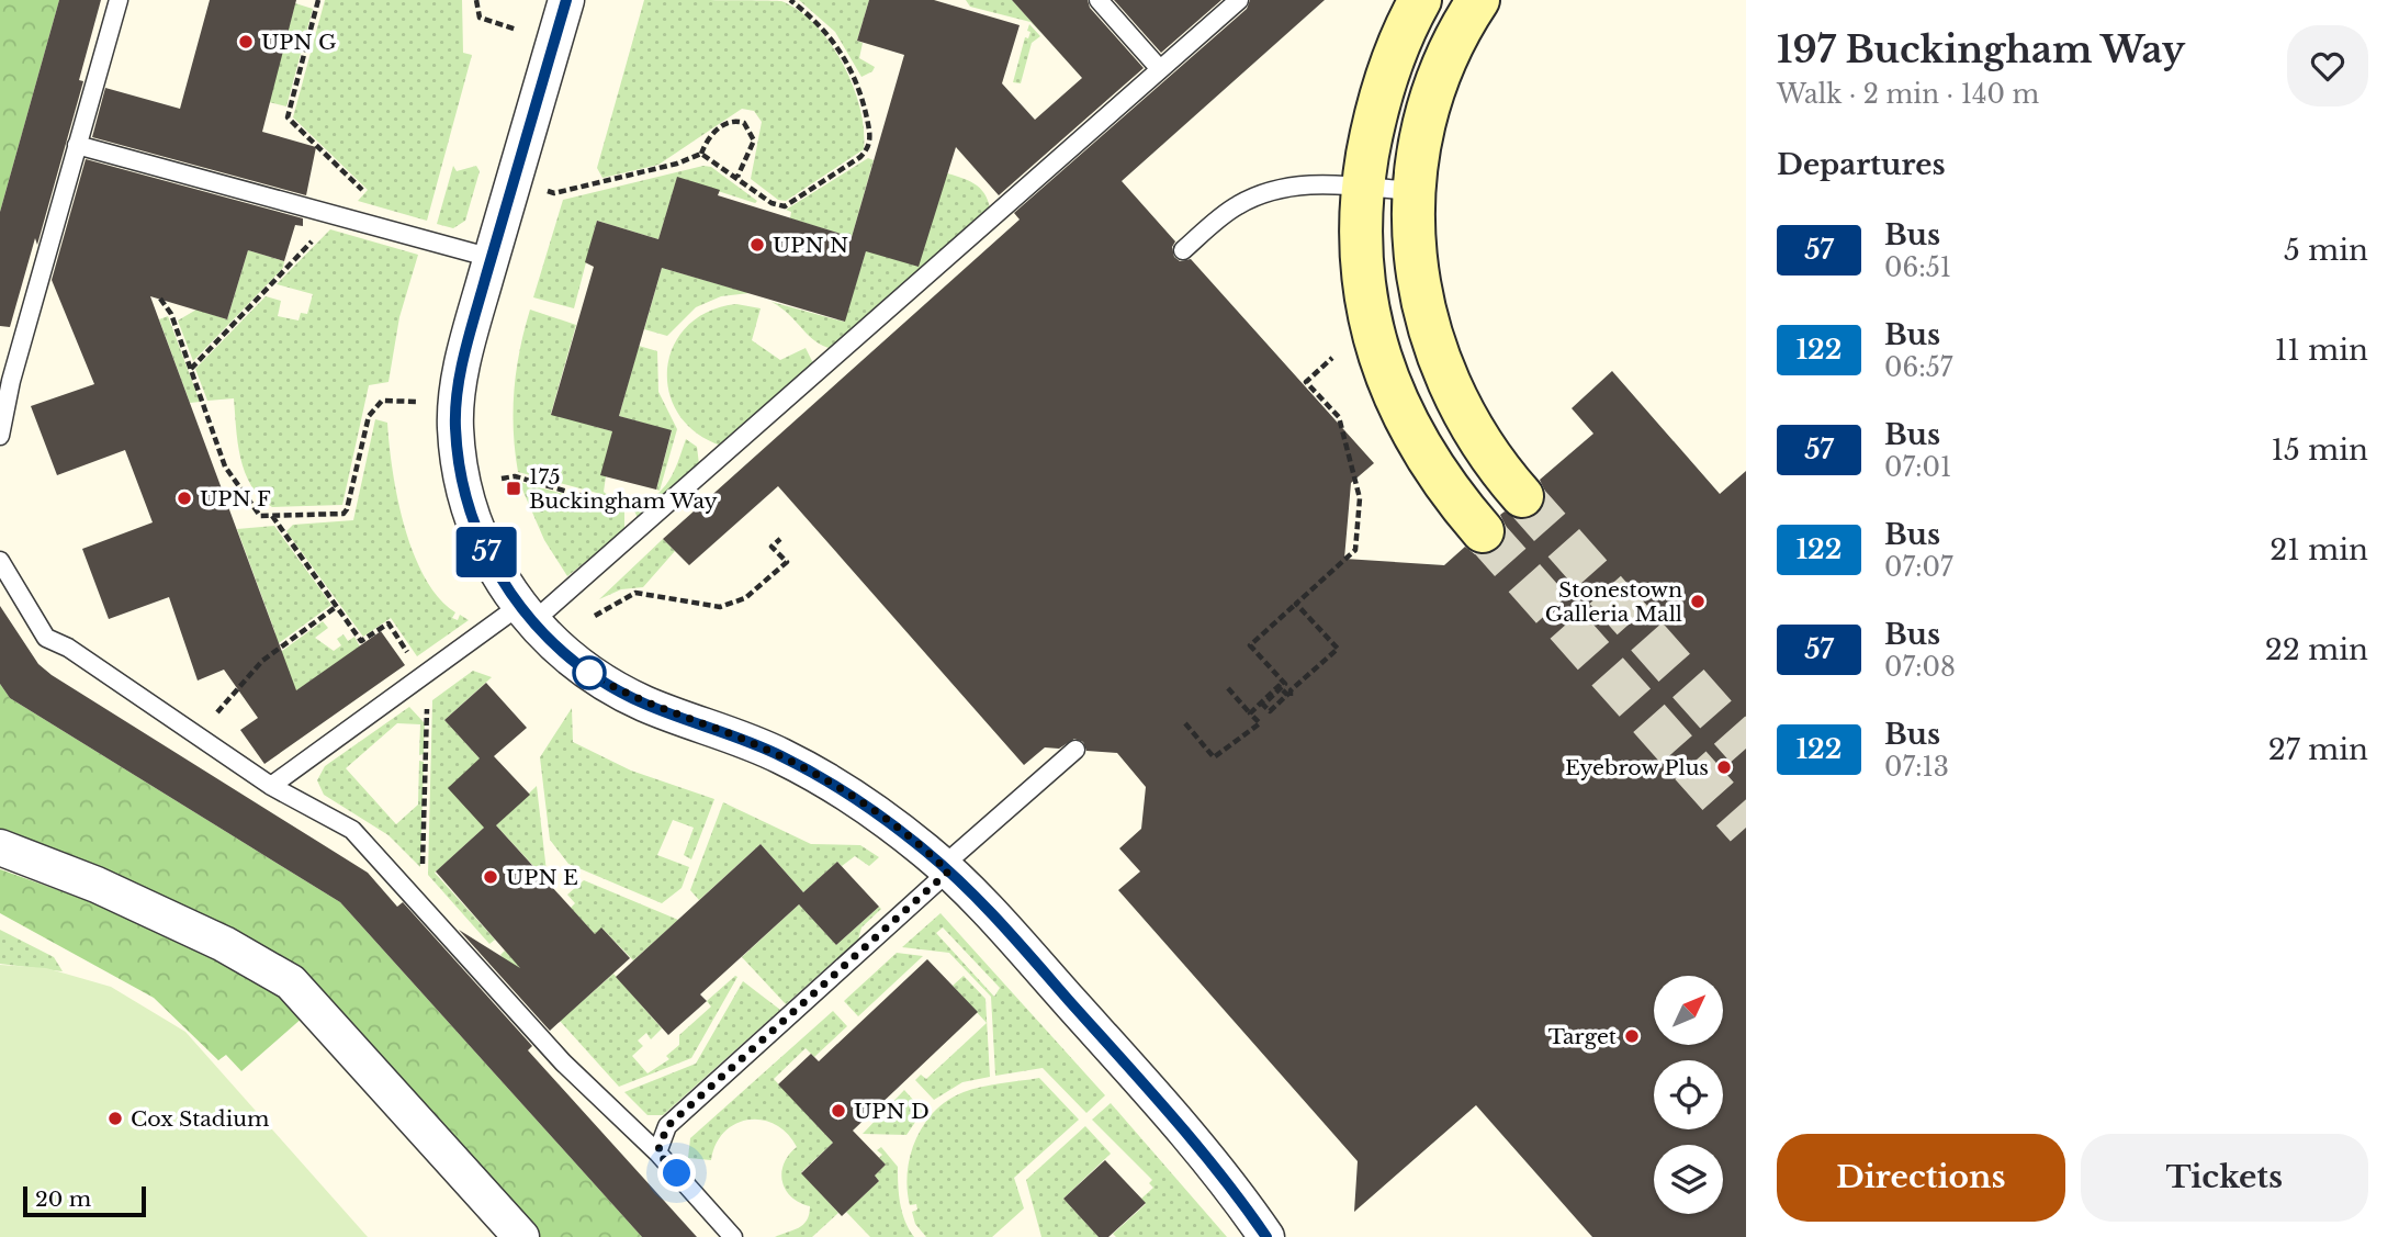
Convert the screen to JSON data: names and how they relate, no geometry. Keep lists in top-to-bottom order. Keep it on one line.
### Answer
{"places":{"other":["UPN G","UPN N","UPN F","Stonestown Galleria Mall","Eyebrow Plus","UPN E","Target","UPN D","Cox Stadium"],"transit":["175 Buckingham Way"]},"lines":["bus line 57"],"scale_bar":"20 m","north":"top right","page":{"on_map":"57","heading":[["197 Buckingham Way","Walk · 2 min · 140 m"],"Departures"],"list":[{"mark":"57","name":"Bus","note":"06:51","value":"5 min"},{"mark":"122","name":"Bus","note":"06:57","value":"11 min"},{"mark":"57","name":"Bus","note":"07:01","value":"15 min"},{"mark":"122","name":"Bus","note":"07:07","value":"21 min"},{"mark":"57","name":"Bus","note":"07:08","value":"22 min"},{"mark":"122","name":"Bus","note":"07:13","value":"27 min"}],"buttons":["Directions","Tickets"],"scale":"20 m"}}
